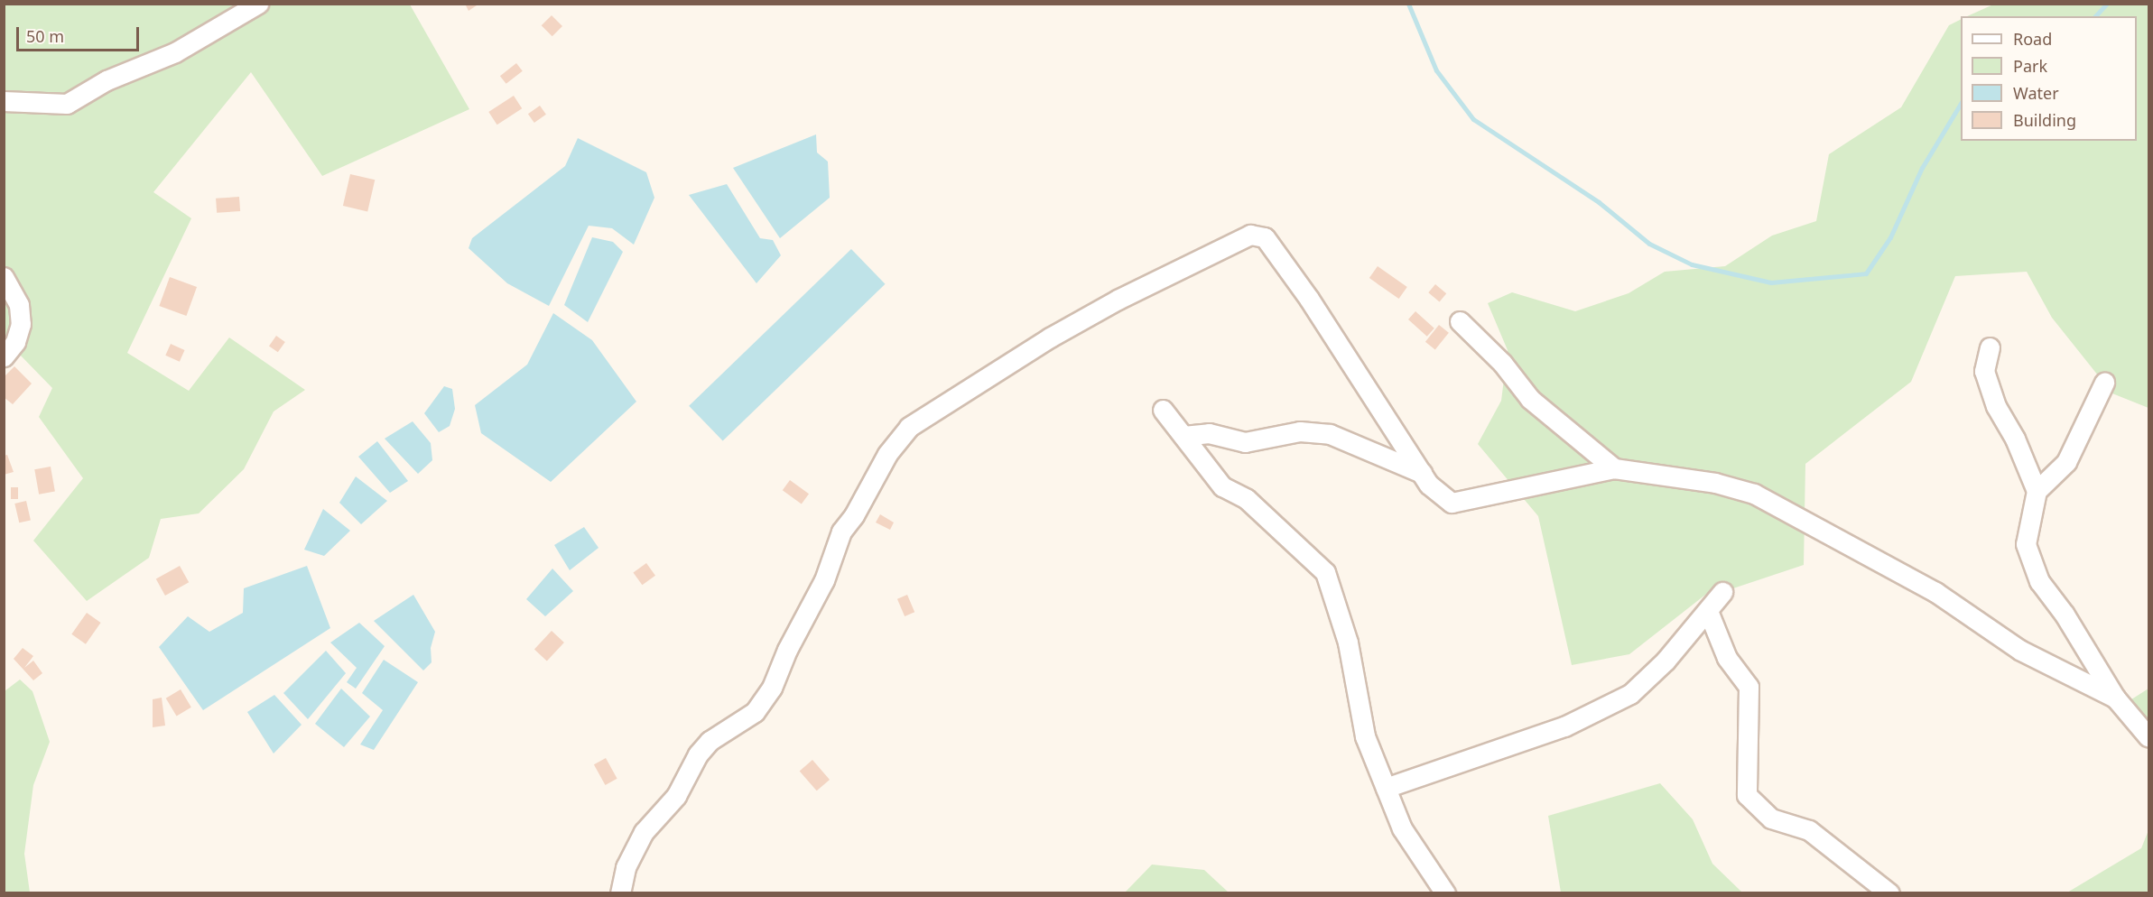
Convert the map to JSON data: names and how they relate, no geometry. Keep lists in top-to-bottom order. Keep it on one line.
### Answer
{"legend":["Road","Park","Water","Building"],"scale_bar":"50 m"}
